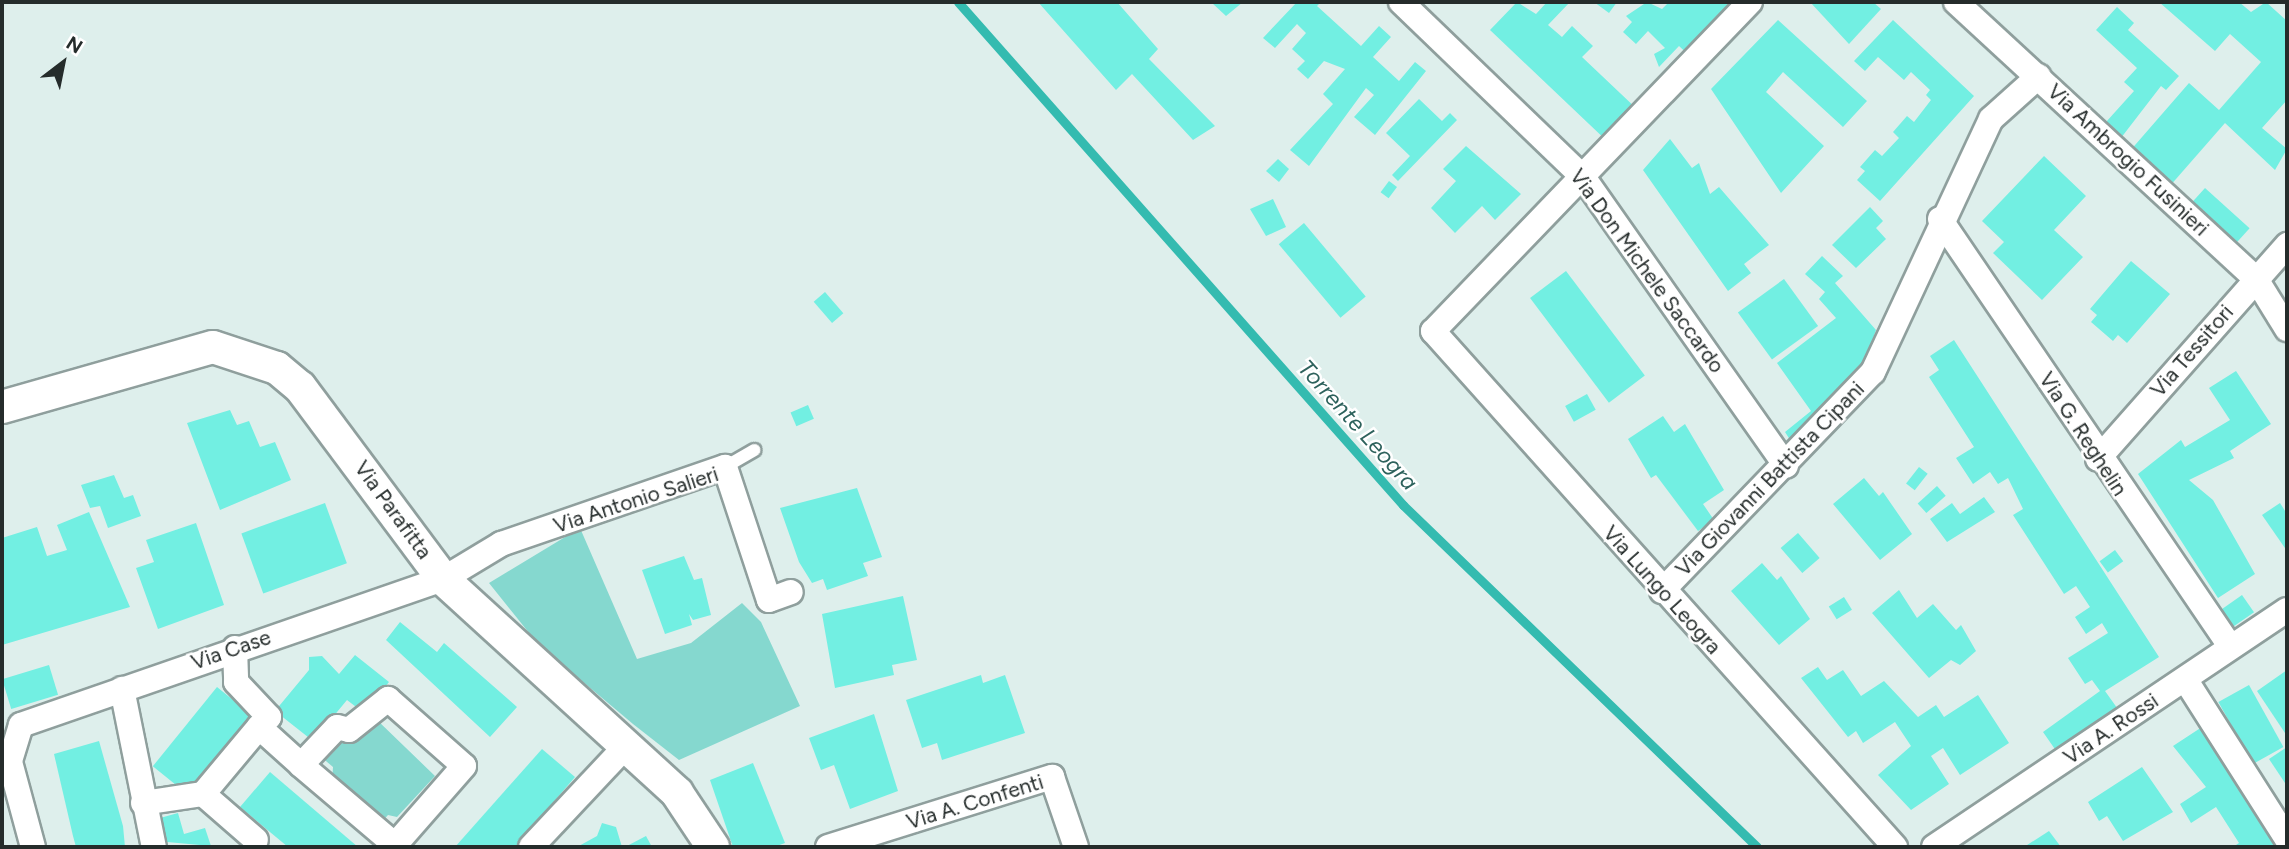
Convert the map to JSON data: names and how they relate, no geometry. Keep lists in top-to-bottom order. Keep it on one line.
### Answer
{"streets":{"street":["Via Ambrogio Fusinieri","Via Don Michele Saccardo","Via Tessitori","Via G. Reghelin","Via Giovanni Battista Cipani","Via Antonio Salieri","Via Parafitta","Via Lungo Leogra","Via Case","Via A. Rossi","Via A. Confenti"]},"crossings":[["Via Ambrogio Fusinieri","Via Tessitori"],["Via Ambrogio Fusinieri","Via Giovanni Battista Cipani"],["Via Don Michele Saccardo","Via Giovanni Battista Cipani"],["Via Don Michele Saccardo","Via Lungo Leogra"],["Via Tessitori","Via G. Reghelin"],["Via G. Reghelin","Via Giovanni Battista Cipani"],["Via G. Reghelin","Via A. Rossi"],["Via Giovanni Battista Cipani","Via Lungo Leogra"],["Via Antonio Salieri","Via Parafitta"],["Via Antonio Salieri","Via Case"],["Via Parafitta","Via Case"]],"water":["Torrente Leogra"],"north":"top right"}
